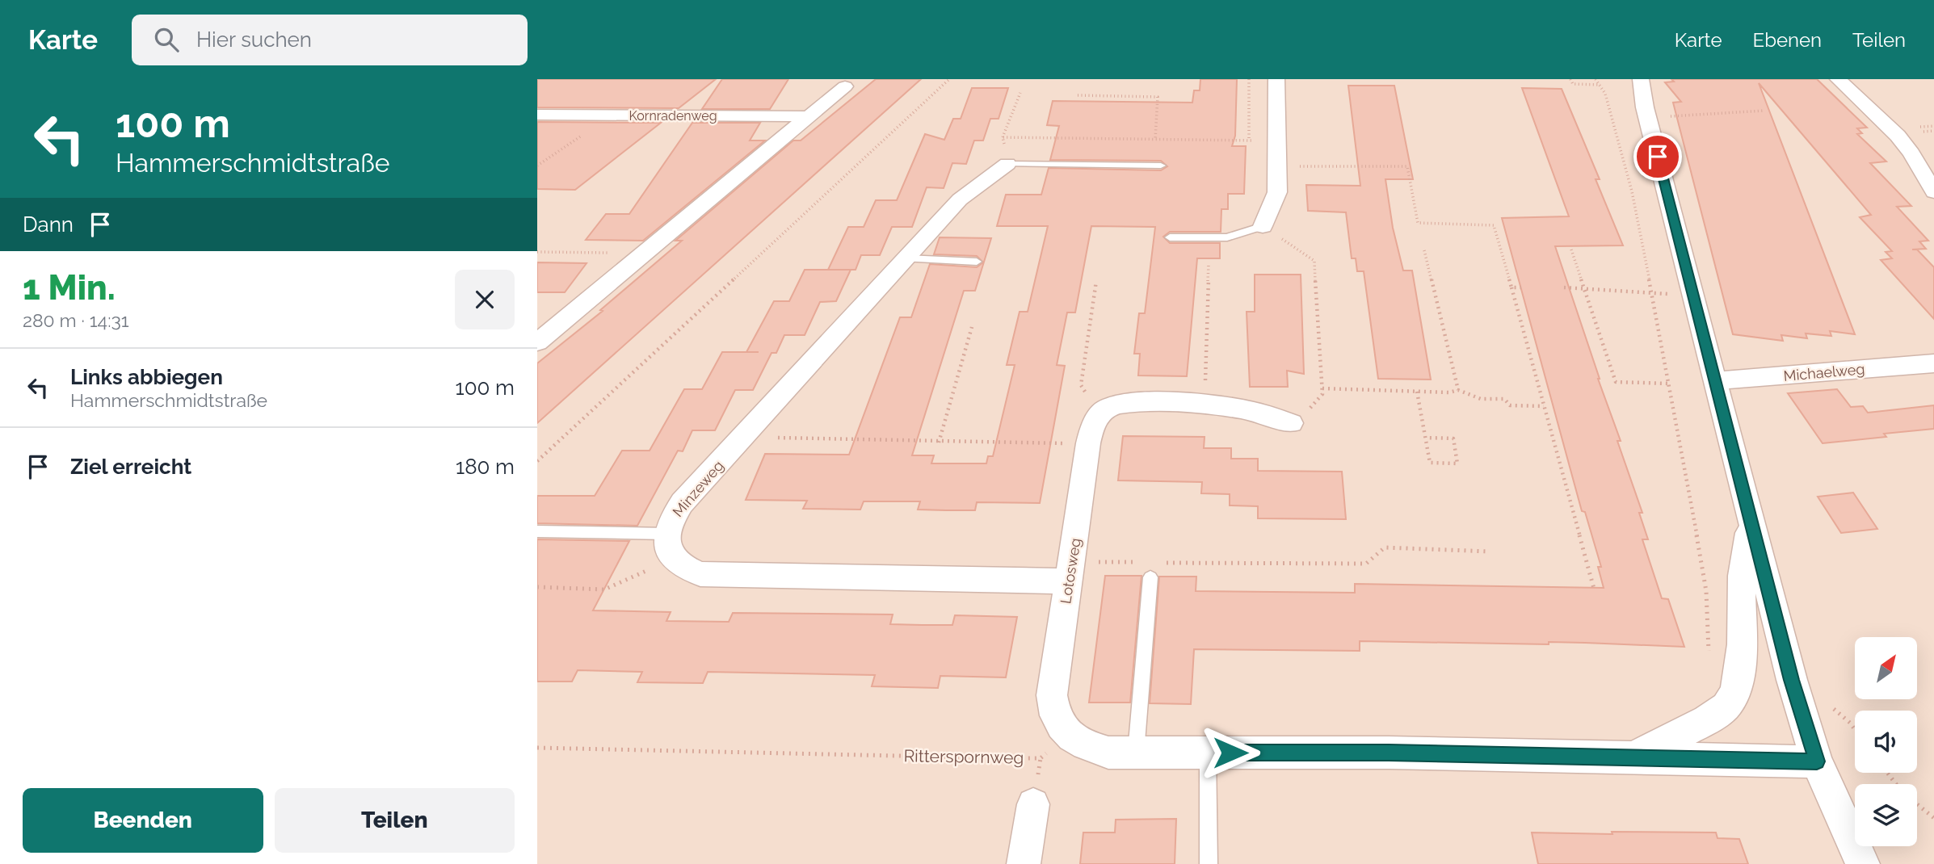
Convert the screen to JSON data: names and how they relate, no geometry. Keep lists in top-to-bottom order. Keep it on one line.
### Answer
{"streets":{"street":["Kornradenweg","Michaelweg","Minzeweg","Lotosweg"],"path":["Ritterspornweg"]},"crossings":[["Lotosweg","Ritterspornweg"]],"north":"top right","page":{"header":"Karte","search":"Hier suchen","nav":["Karte","Ebenen","Teilen"],"turn":["100 m","Hammerschmidtstraße"],"then":"Dann","heading":["1 Min.","280 m · 14:31"],"list":[{"name":"Links abbiegen","note":"Hammerschmidtstraße","value":"100 m"},{"name":"Ziel erreicht","value":"180 m"}],"buttons":["Beenden","Teilen"]}}
